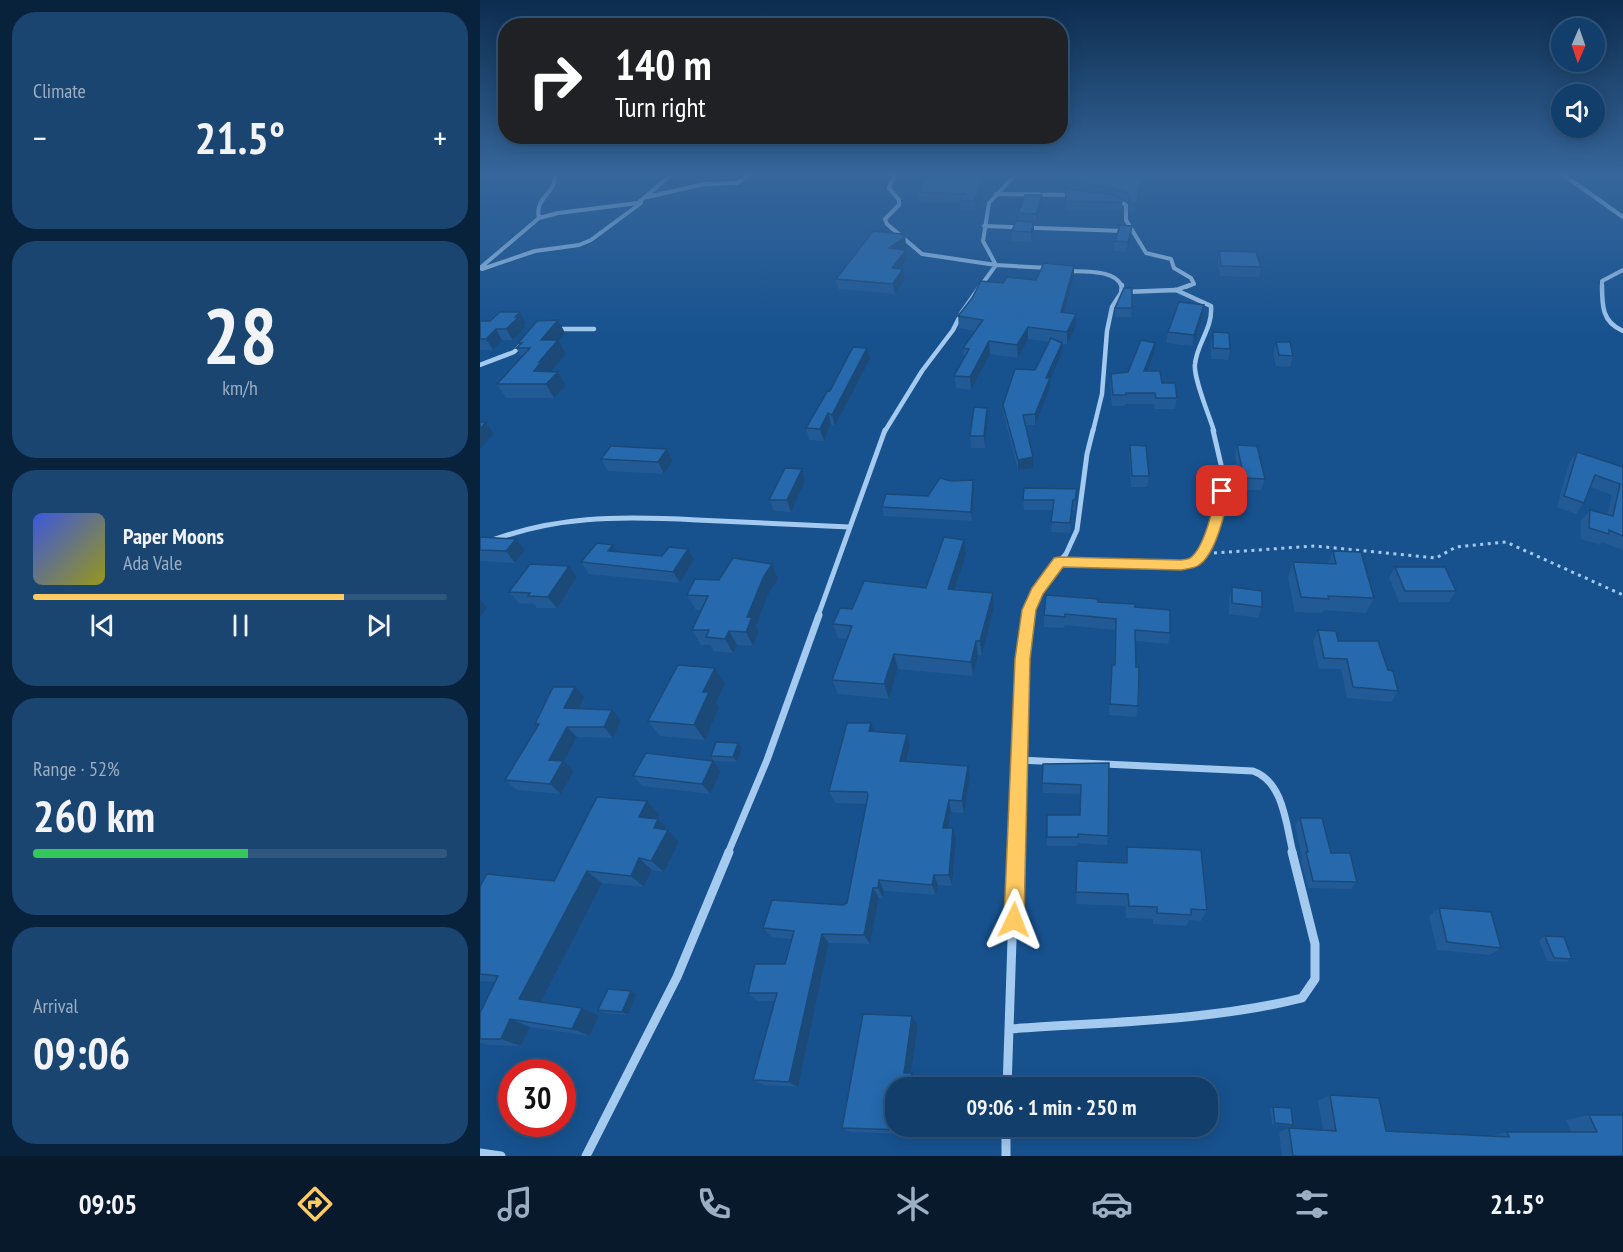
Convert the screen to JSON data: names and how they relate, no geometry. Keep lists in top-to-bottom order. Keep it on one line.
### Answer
{"north":"bottom","page":{"tile":["Climate",["28","km/h"],["Range · 52%","260 km"],["Arrival","09:06"]],"turn":["140 m","Turn right"],"heat":["−","21.5°","+"],"song":["Paper Moons","Ada Vale"],"limit":"30","trip":"09:06 · 1 min · 250 m","tabs":["09:05","21.5°"]}}
